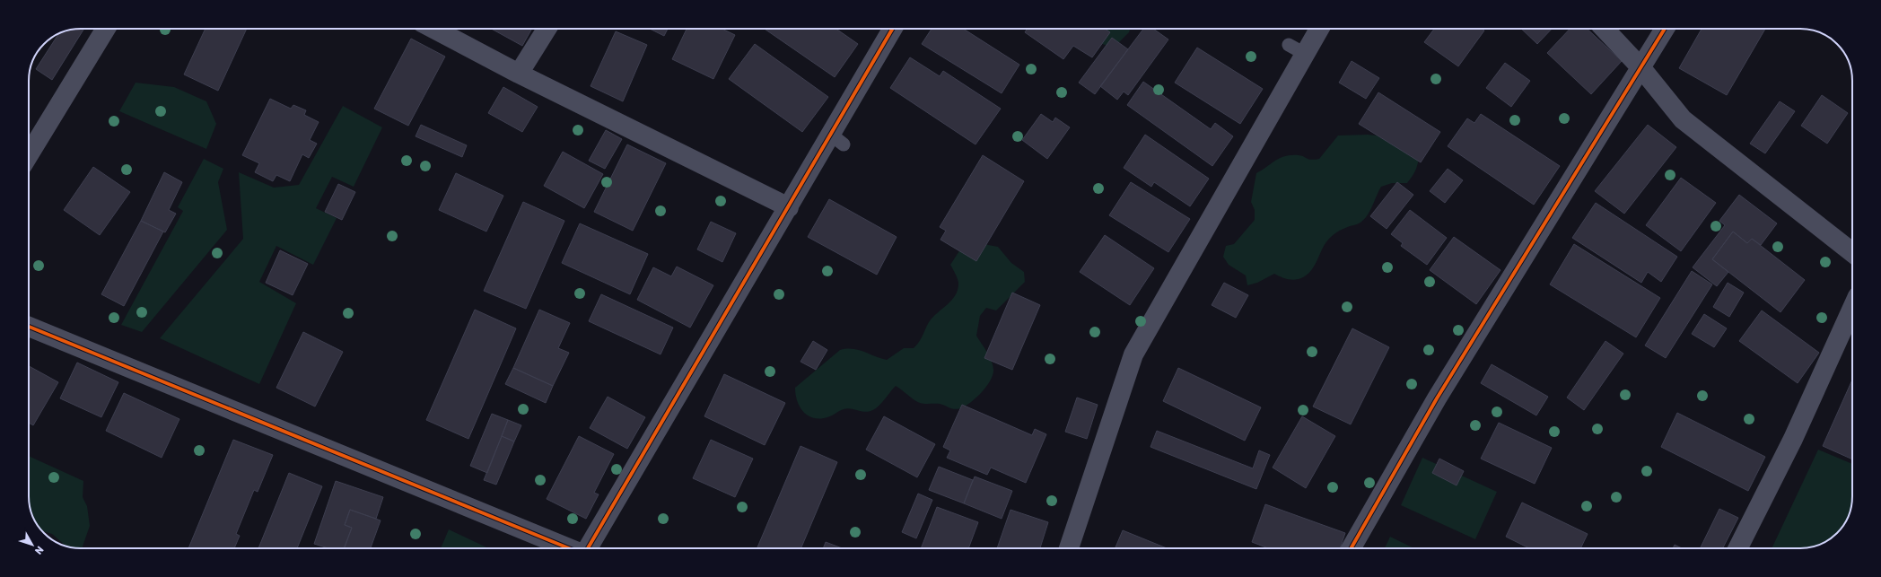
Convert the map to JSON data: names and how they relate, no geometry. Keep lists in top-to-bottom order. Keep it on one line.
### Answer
{"north":"bottom right"}
